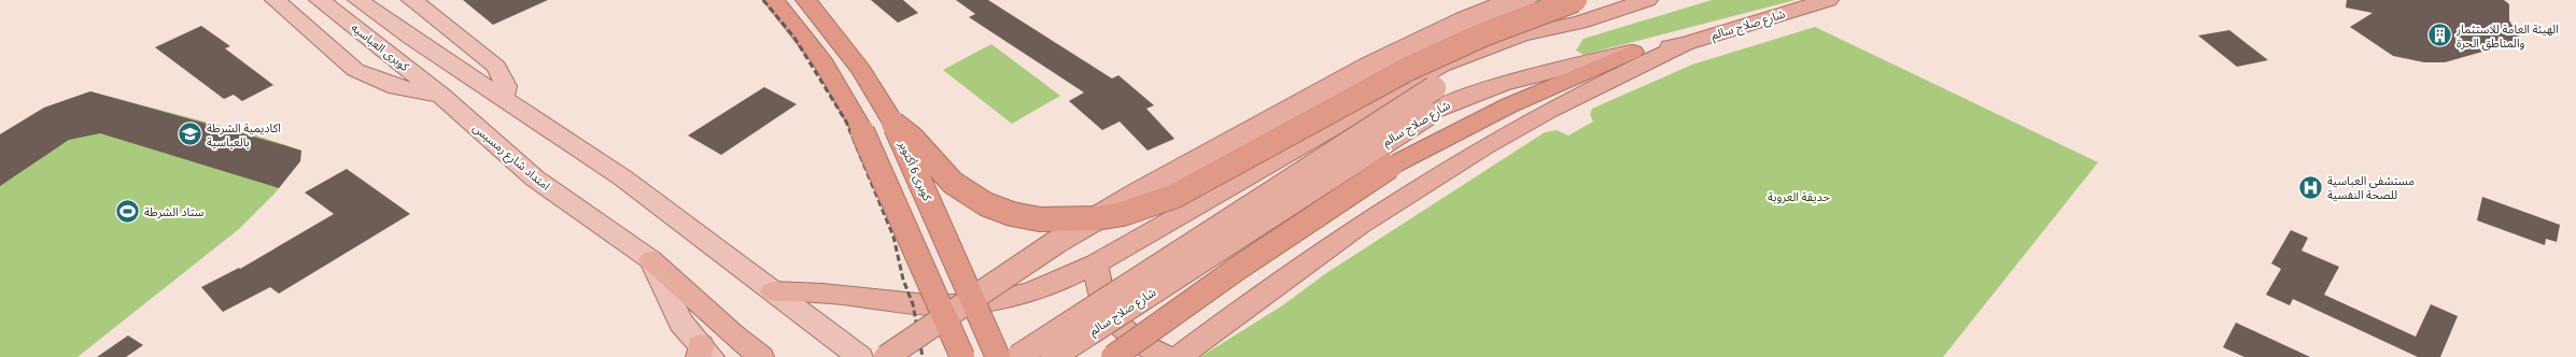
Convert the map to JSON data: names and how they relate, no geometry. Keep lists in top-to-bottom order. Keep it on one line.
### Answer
{"streets":{"highway":["شارع صلاح سالم","كوبرى 6 أكتوبر"],"main road":["كوبرى العباسيه","امتداد شارع رمسيس"]},"crossings":[["كوبرى العباسيه","امتداد شارع رمسيس"]],"parks":["حديقة العروبة"],"places":{"building":["الهيئة العامة للاستثمار والمناطق الحرة"],"school or university":["اكاديمية الشرطة بالعباسية"],"hospital":["مستشفى العباسية للصحة النفسية"],"sports":["ستاد الشرطة"]}}
